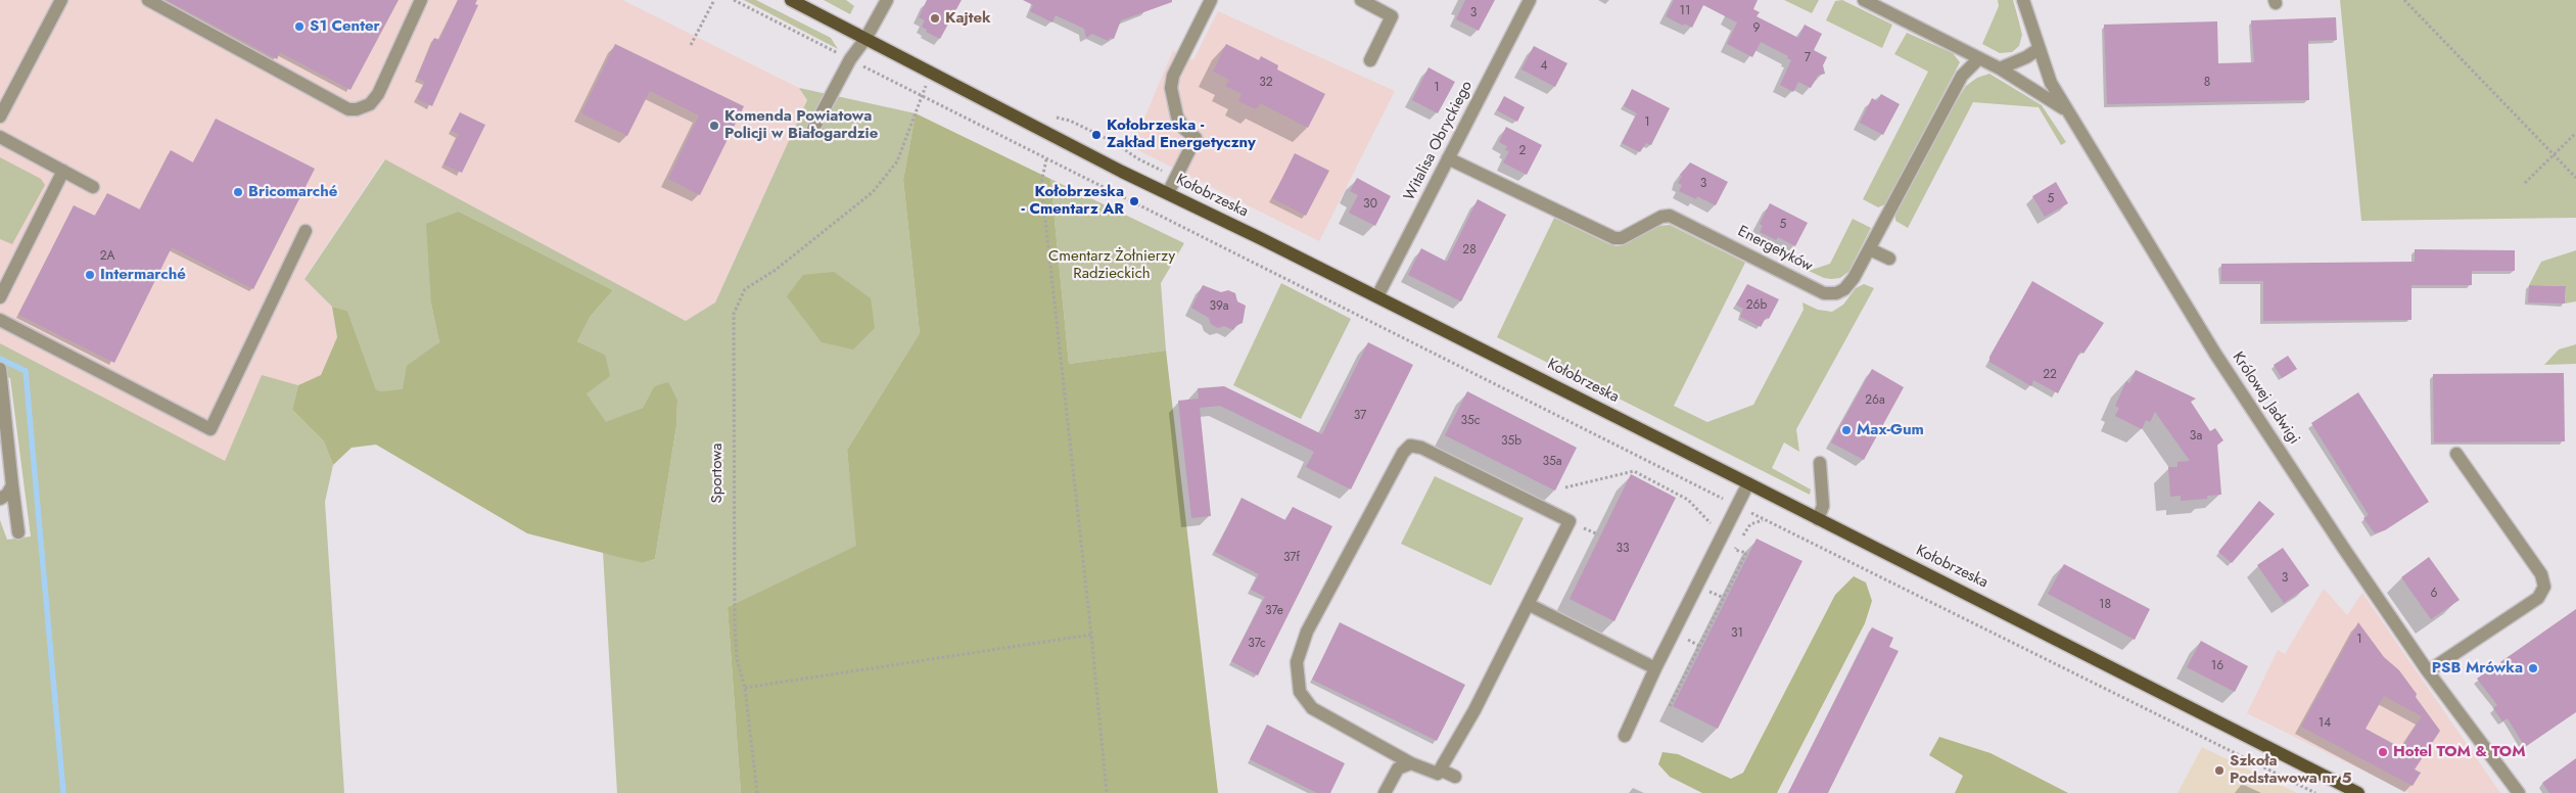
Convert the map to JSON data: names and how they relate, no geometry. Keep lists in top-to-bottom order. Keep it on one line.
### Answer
{"streets":{"main road":["Kołobrzeska"],"street":["Witalisa Obryckiego","Energetyków","Królowej Jadwigi"],"path":["Sportowa"]},"crossings":[["Witalisa Obryckiego","Kołobrzeska"],["Witalisa Obryckiego","Energetyków"]],"parks":["Cmentarz Żołnierzy Radzieckich"],"places":["Kajtek","S1 Center","Komenda Powiatowa Policji w Białogardzie","Kołobrzeska - Zakład Energetyczny","Bricomarché","Kołobrzeska - Cmentarz AR","Intermarché","Max-Gum","PSB Mrówka","Hotel TOM & TOM","Szkoła Podstawowa nr 5"],"house_numbers":["11","3","9","7","4","32","8","1","1","2","3","5","30","5","28","2A","26b","39a","22","26a","37","35c","3a","35b","35a","33","37f","3","6","18","37e","31","1","37c","16","14"]}
